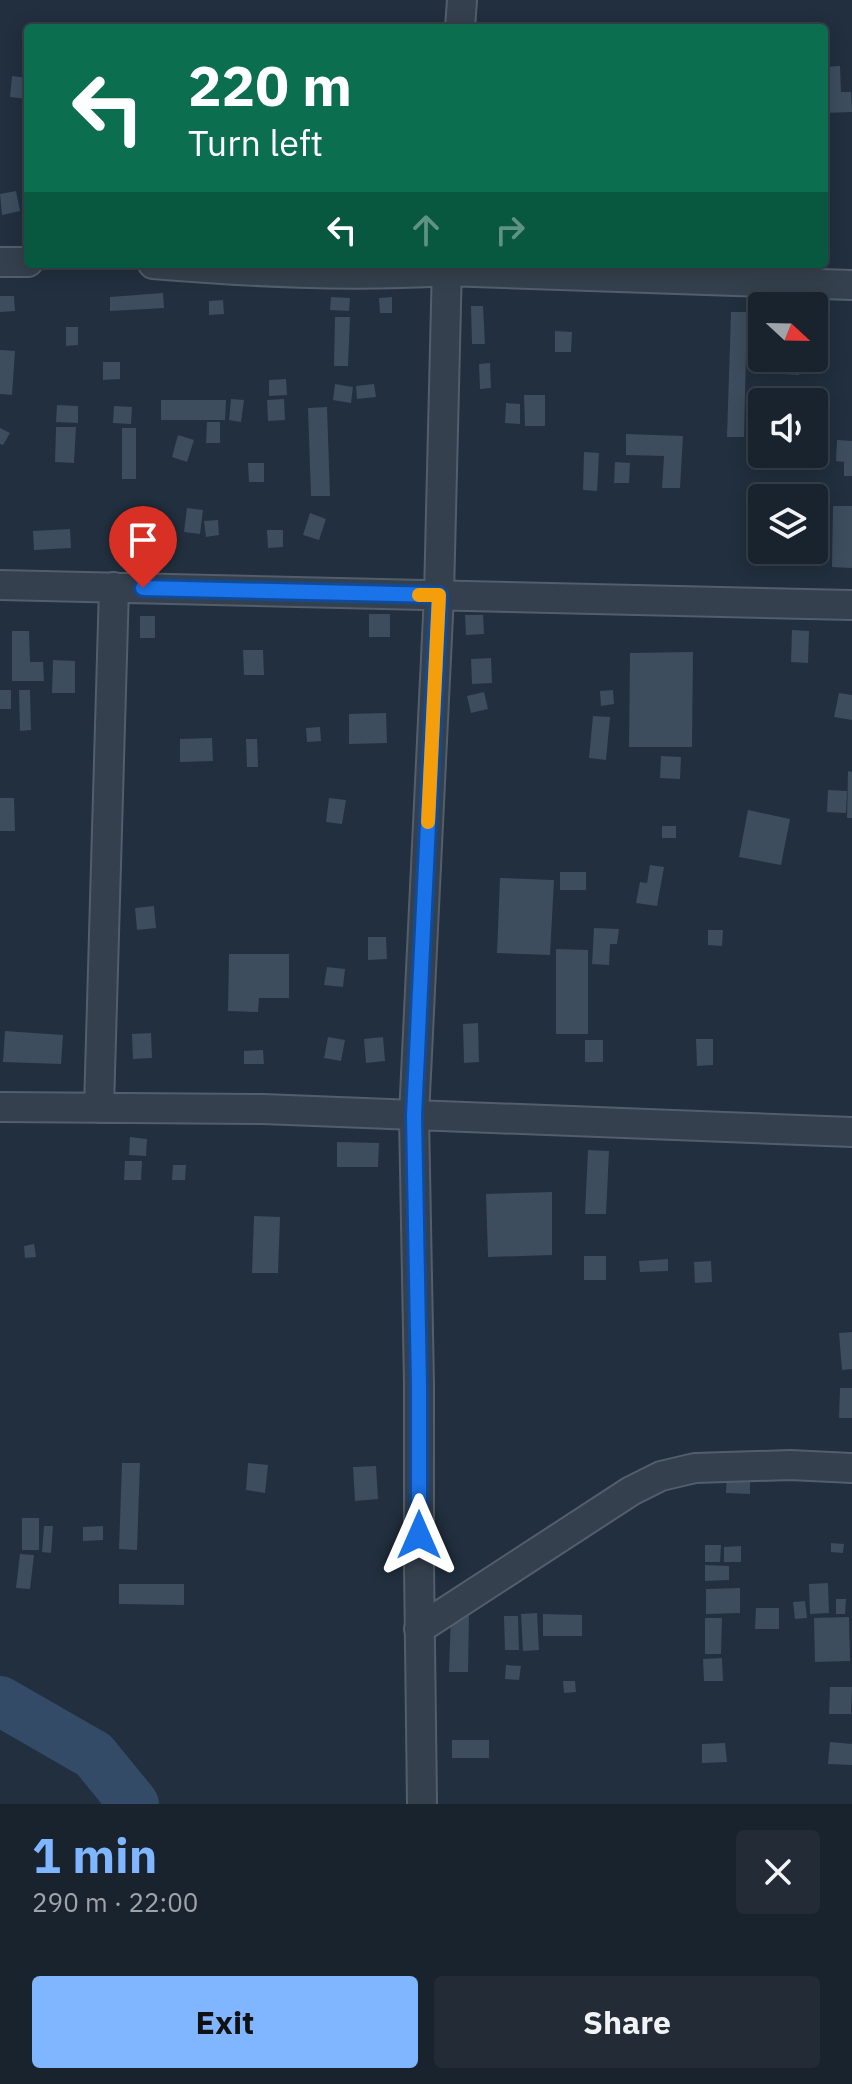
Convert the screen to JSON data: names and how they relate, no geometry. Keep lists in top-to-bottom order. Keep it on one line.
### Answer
{"north":"right","page":{"turn":["220 m","Turn left"],"heading":["1 min","290 m · 22:00"],"buttons":["Exit","Share"]}}
